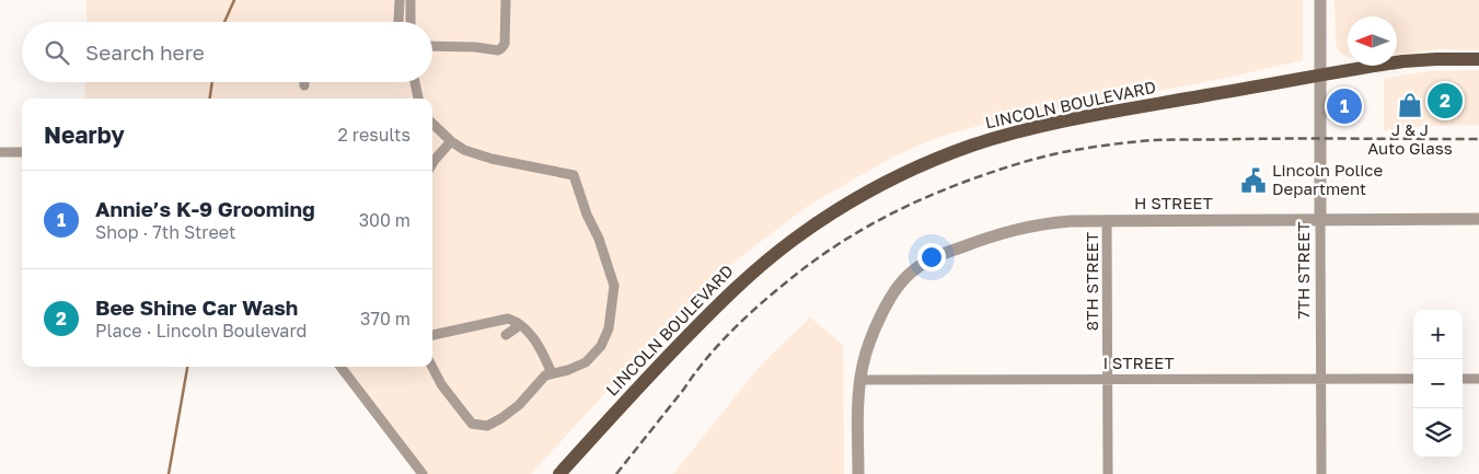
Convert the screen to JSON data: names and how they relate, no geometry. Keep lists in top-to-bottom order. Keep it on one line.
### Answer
{"streets":{"main road":["LINCOLN BOULEVARD"],"street":["H STREET","7TH STREET","8TH STREET","I STREET"]},"crossings":[["LINCOLN BOULEVARD","7TH STREET"],["H STREET","7TH STREET"],["H STREET","8TH STREET"],["H STREET","I STREET"],["7TH STREET","I STREET"],["8TH STREET","I STREET"]],"places":{"shop":["J & J Auto Glass"],"public building":["Lincoln Police Department"]},"north":"left","page":{"search":"Search here","pins":["2","1"],"heading":["Nearby","2 results"],"list":[{"mark":"1","name":"Annie’s K-9 Grooming","note":"Shop · 7th Street","value":"300 m"},{"mark":"2","name":"Bee Shine Car Wash","note":"Place · Lincoln Boulevard","value":"370 m"}],"map_buttons":["+","−"]}}
